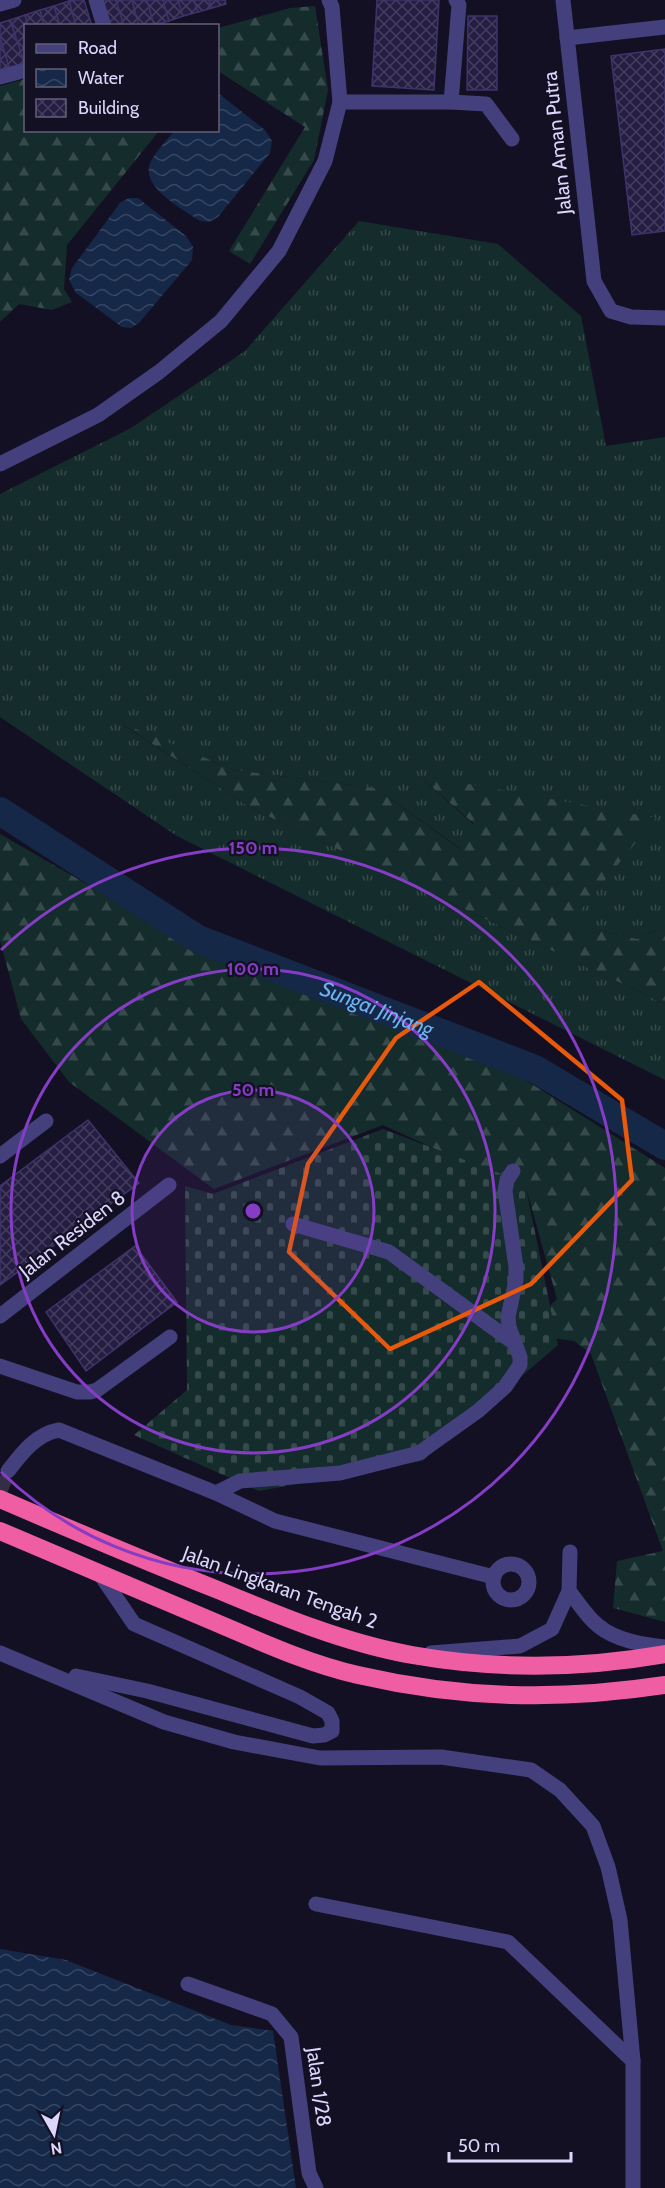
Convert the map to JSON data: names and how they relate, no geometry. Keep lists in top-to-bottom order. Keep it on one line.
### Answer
{"streets":{"highway":["Jalan Lingkaran Tengah 2"],"street":["Jalan Aman Putra","Jalan Residen 8","Jalan 1/28"]},"water":["Sungai Jinjang"],"legend":["Road","Water","Building"],"scale_bar":"50 m","north":"bottom","rings":["150 m","100 m","50 m"]}
